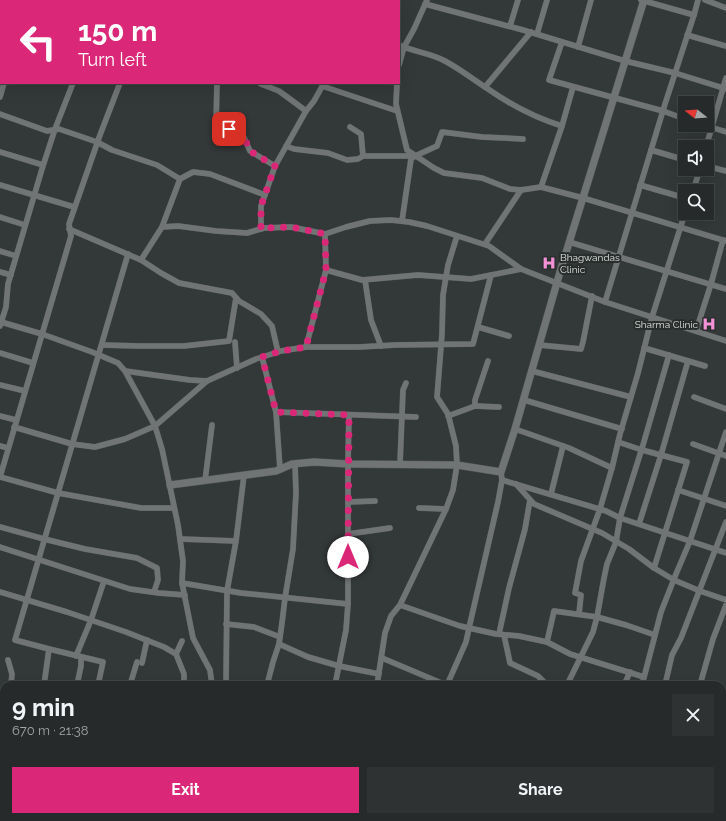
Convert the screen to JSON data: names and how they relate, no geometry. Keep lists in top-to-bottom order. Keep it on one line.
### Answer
{"places":{"hospital":["Bhagwandas Clinic","Sharma Clinic"]},"north":"left","page":{"turn":["150 m","Turn left"],"heading":["9 min","670 m · 21:38"],"buttons":["Exit","Share"]}}
